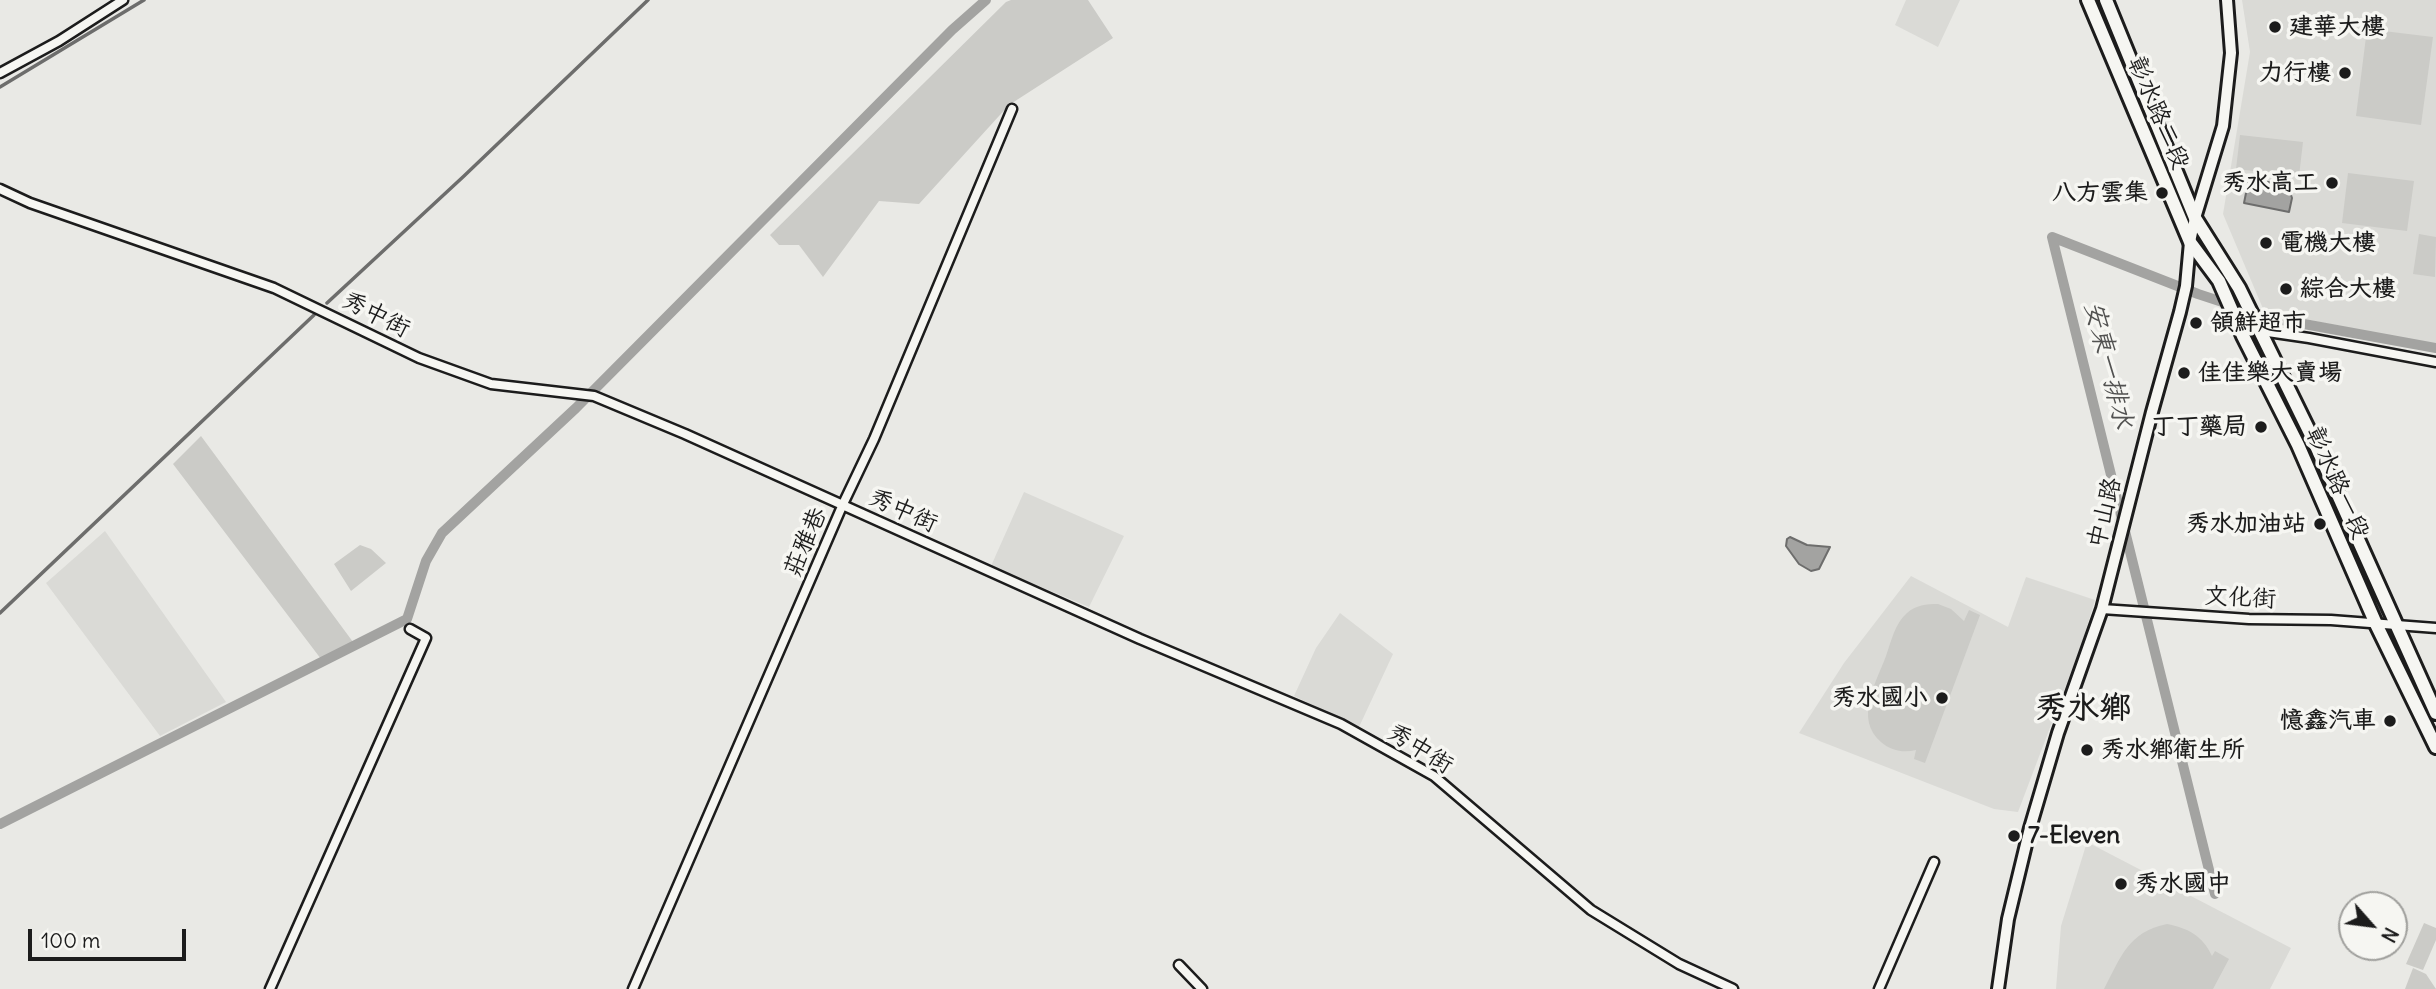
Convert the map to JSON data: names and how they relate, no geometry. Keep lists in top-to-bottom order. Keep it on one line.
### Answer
{"streets":{"main road":["彰水路二段","彰水路一段"],"street":["秀中街","中山路","莊雅巷","文化街"]},"crossings":[["彰水路二段","彰水路一段"],["彰水路二段","中山路"],["秀中街","莊雅巷"],["彰水路一段","中山路"],["彰水路一段","文化街"],["中山路","文化街"]],"districts":["秀水鄉"],"water":["安東一排水"],"places":["建華大樓","力行樓","秀水高工","八方雲集","電機大樓","綜合大樓","領鮮超市","佳佳樂大賣場","丁丁藥局","秀水加油站","秀水國小","憶鑫汽車","秀水鄉衛生所","7-Eleven","秀水國中"],"scale_bar":"100 m","north":"bottom right"}
